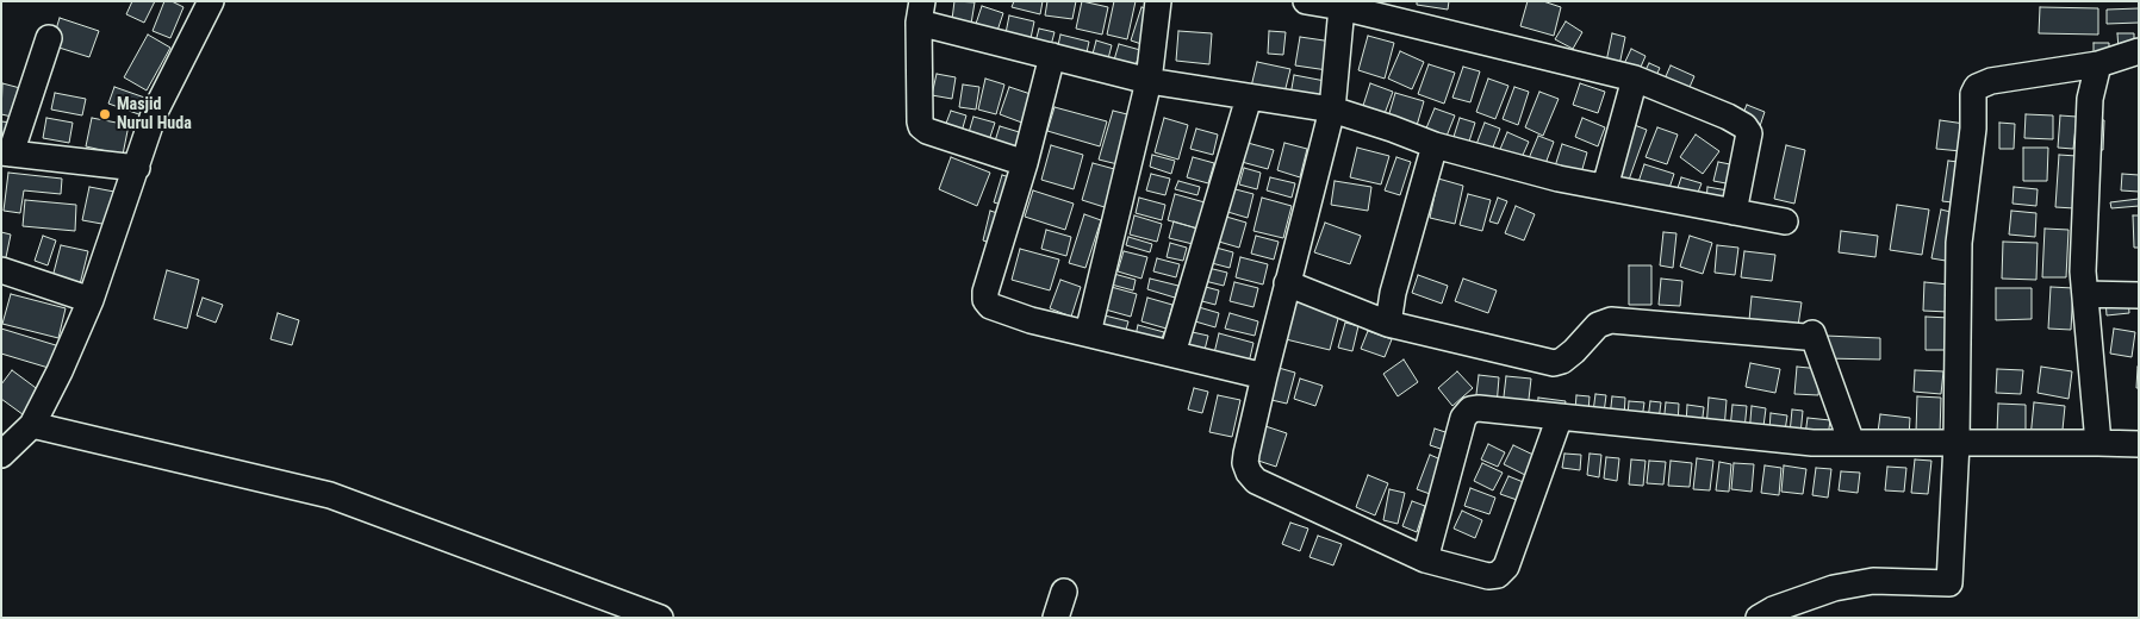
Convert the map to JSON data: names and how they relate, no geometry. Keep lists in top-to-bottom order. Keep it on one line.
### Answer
{"places":["Masjid Nurul Huda"]}
